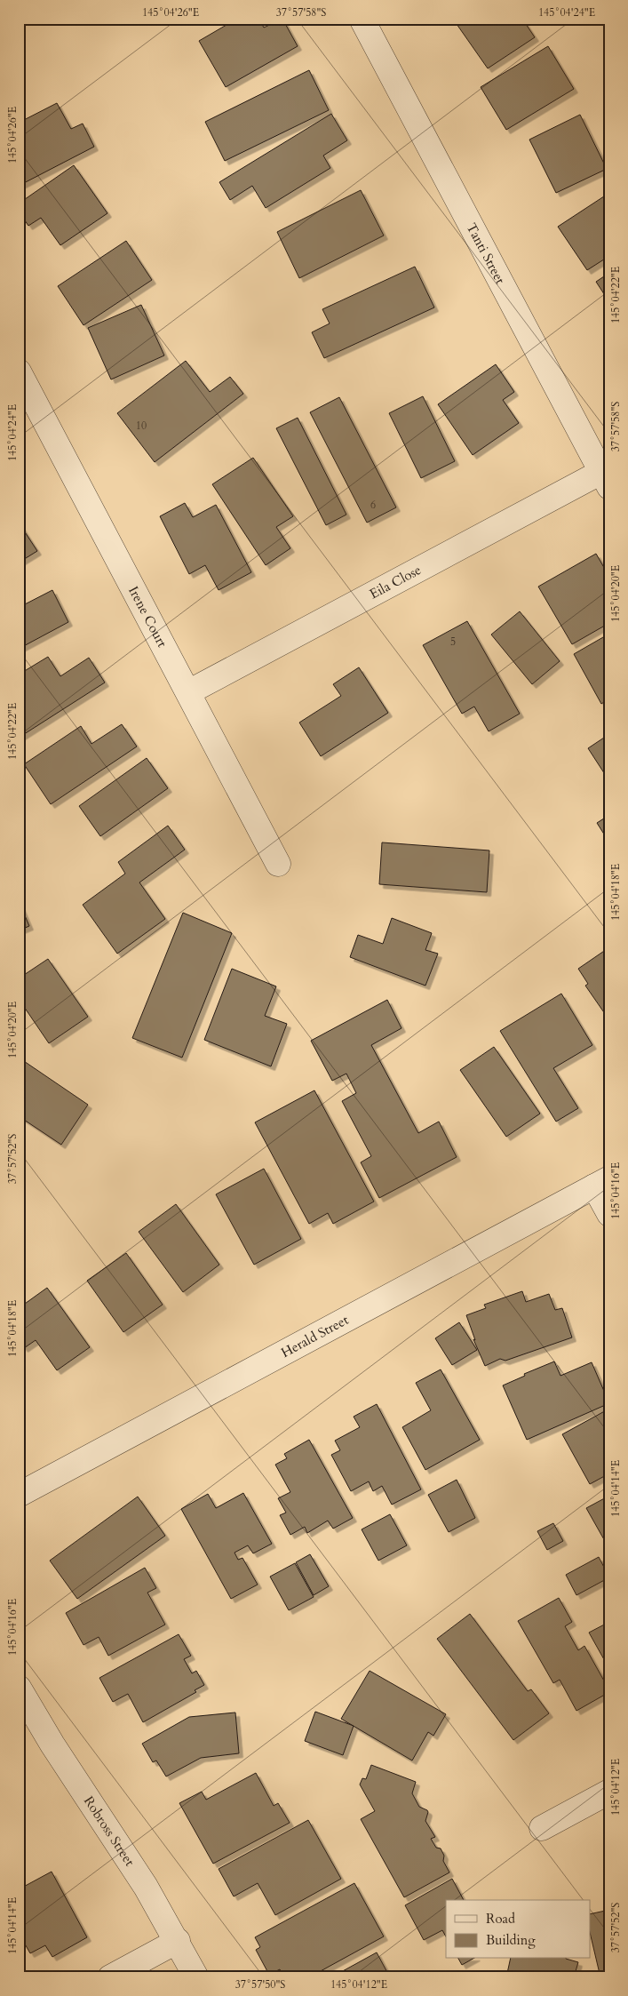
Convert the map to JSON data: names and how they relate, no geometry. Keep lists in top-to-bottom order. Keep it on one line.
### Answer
{"streets":{"street":["Tanti Street","Eila Close","Irene Court","Herald Street","Robross Street"]},"crossings":[["Tanti Street","Eila Close"],["Eila Close","Irene Court"]],"house_numbers":["10","6","5"],"legend":["Road","Building"],"coordinates":["145°04'26\"E","37°57'58\"S","145°04'24\"E","145°04'22\"E","145°04'20\"E","145°04'18\"E","37°57'52\"S","145°04'16\"E","145°04'14\"E","145°04'12\"E","37°57'50\"S"]}
